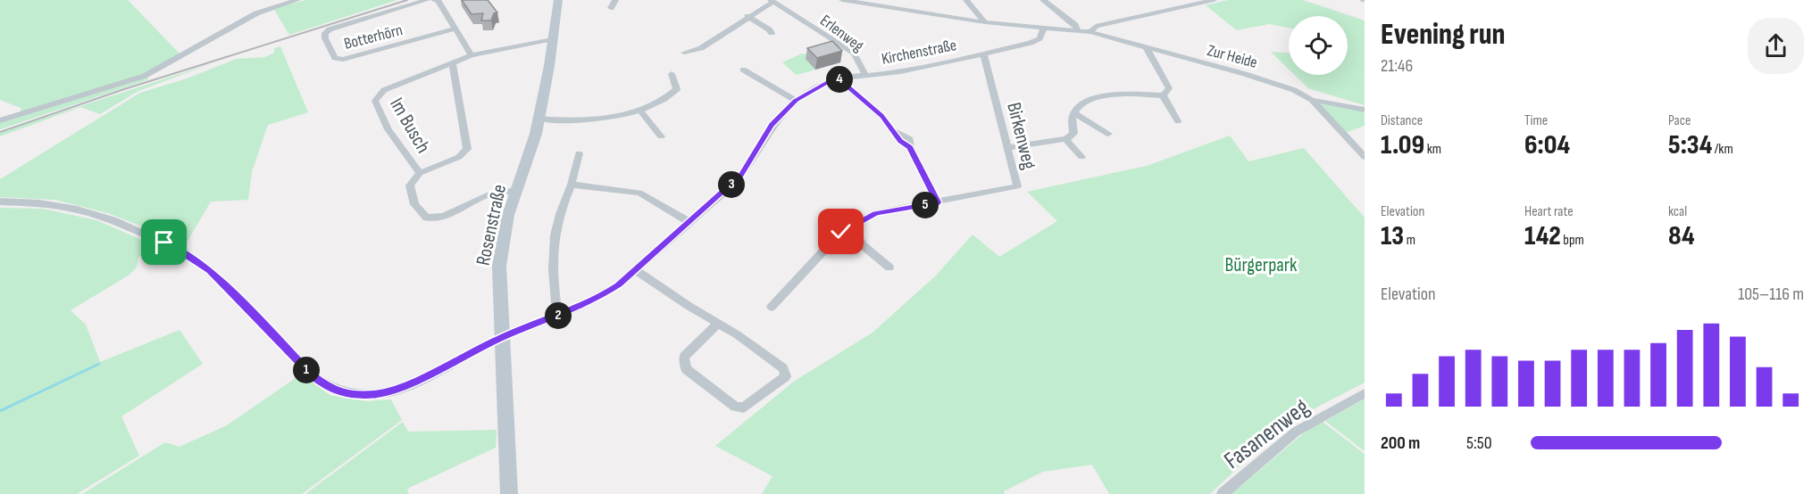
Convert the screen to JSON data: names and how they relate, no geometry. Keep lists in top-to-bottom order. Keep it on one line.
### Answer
{"streets":{"main road":["Rosenstraße"],"street":["Erlenweg","Botterhörn","Kirchenstraße","Zur Heide","Im Busch","Birkenweg","Fasanenweg"]},"crossings":[["Erlenweg","Kirchenstraße"],["Kirchenstraße","Zur Heide"],["Kirchenstraße","Birkenweg"],["Kirchenstraße","Rosenstraße"],["Im Busch","Rosenstraße"]],"parks":["Bürgerpark"],"page":{"heading":["Evening run","21:46"],"pins":["4","3","5","2","1"],"stats":[["Distance","1.09 km"],["Time","6:04"],["Pace","5:34 /km"],["Elevation","13 m"],["Heart rate","142 bpm"],["kcal","84"]],"chart":["Elevation","105–116 m"],"list":[{"name":"200 m","note":"5:50"}]}}
